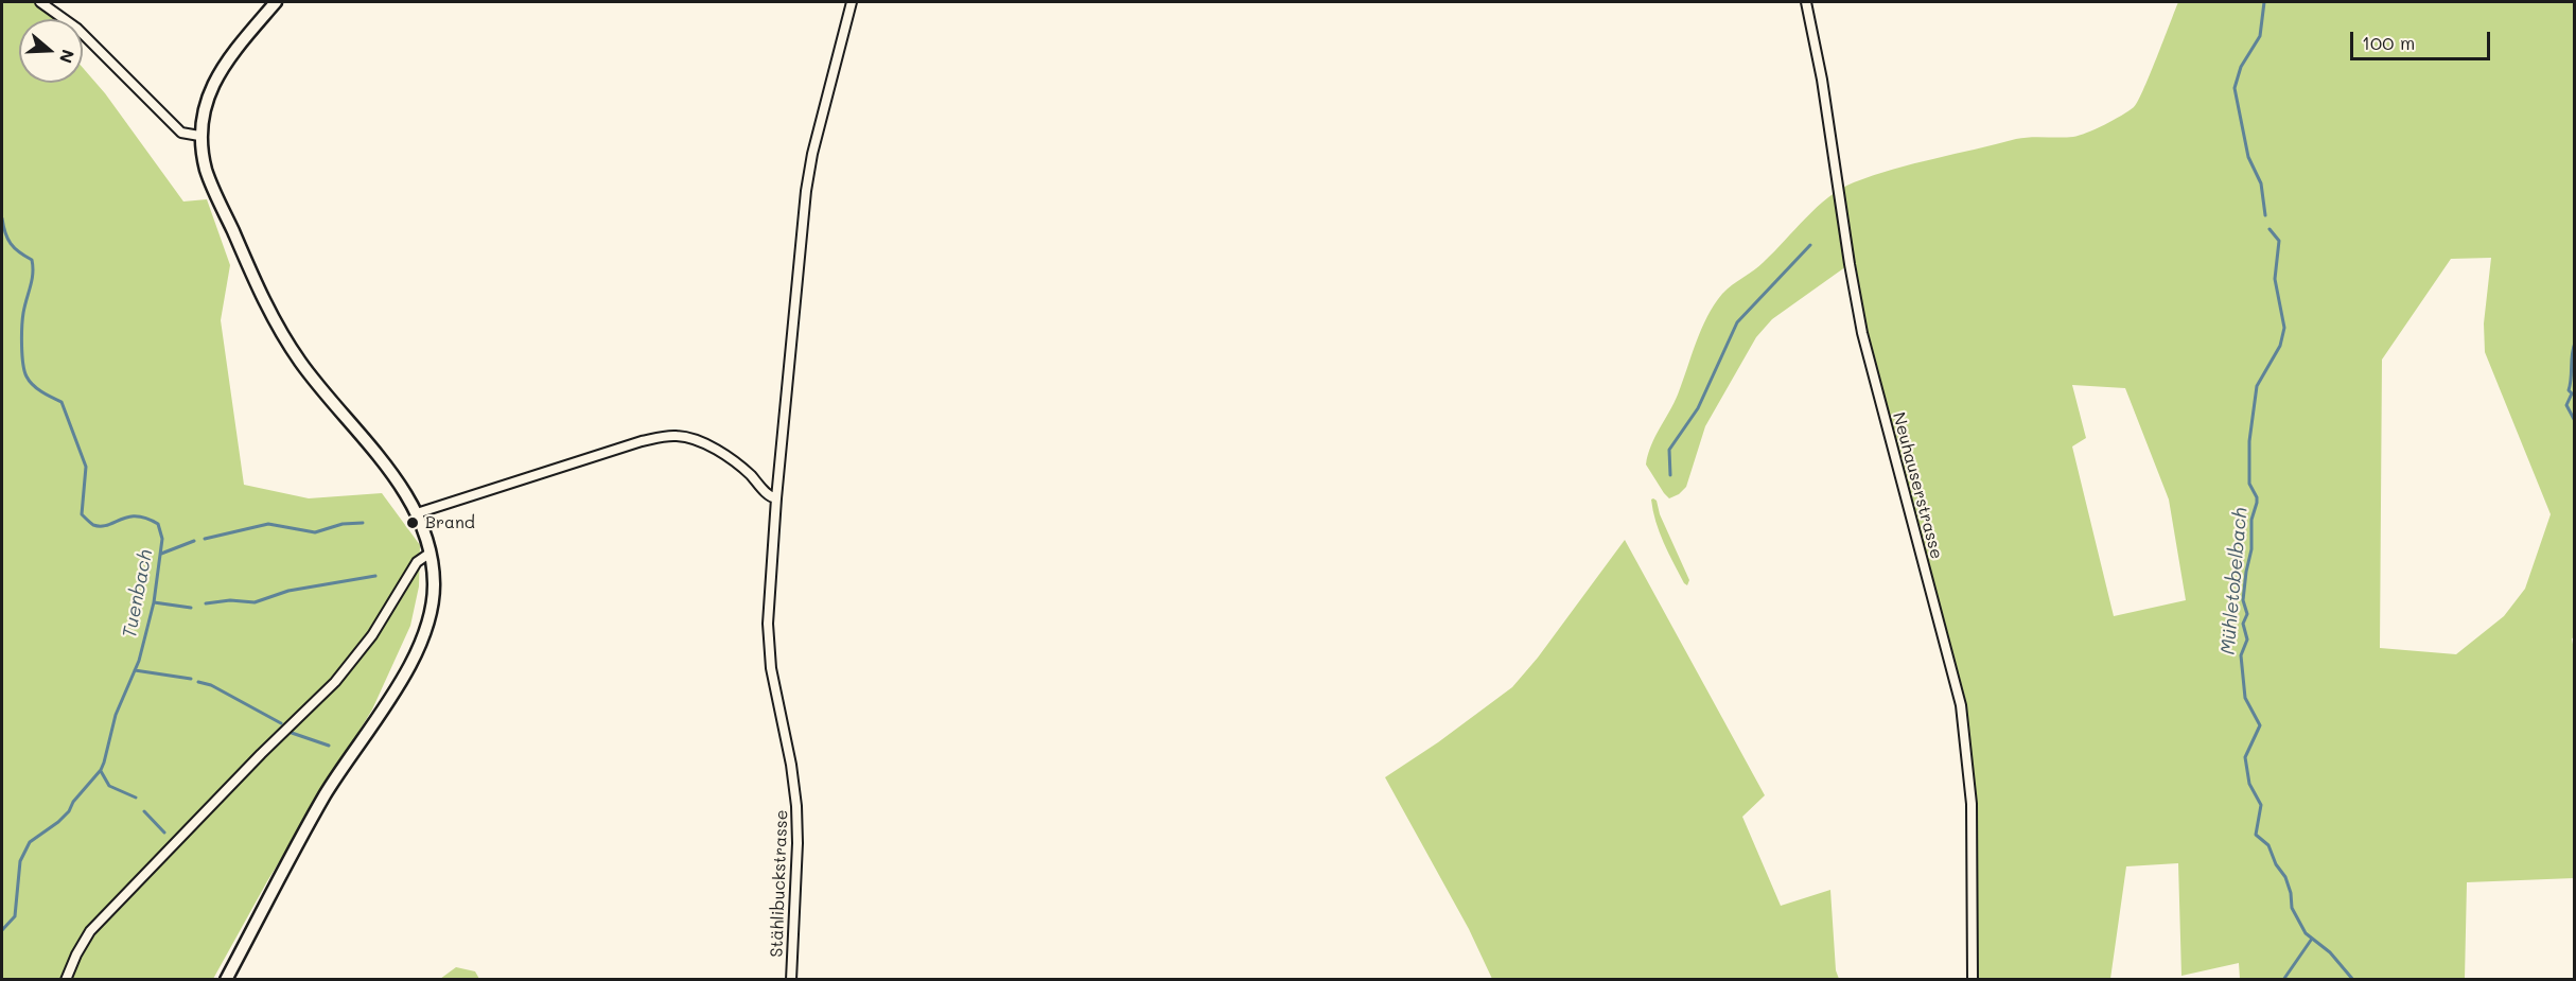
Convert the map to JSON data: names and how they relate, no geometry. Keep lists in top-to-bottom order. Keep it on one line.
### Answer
{"streets":{"street":["Neuhauserstrasse","Stählibuckstrasse"]},"water":["Mühletobelbach","Tuenbach"],"places":["Brand"],"scale_bar":"100 m","north":"right"}
